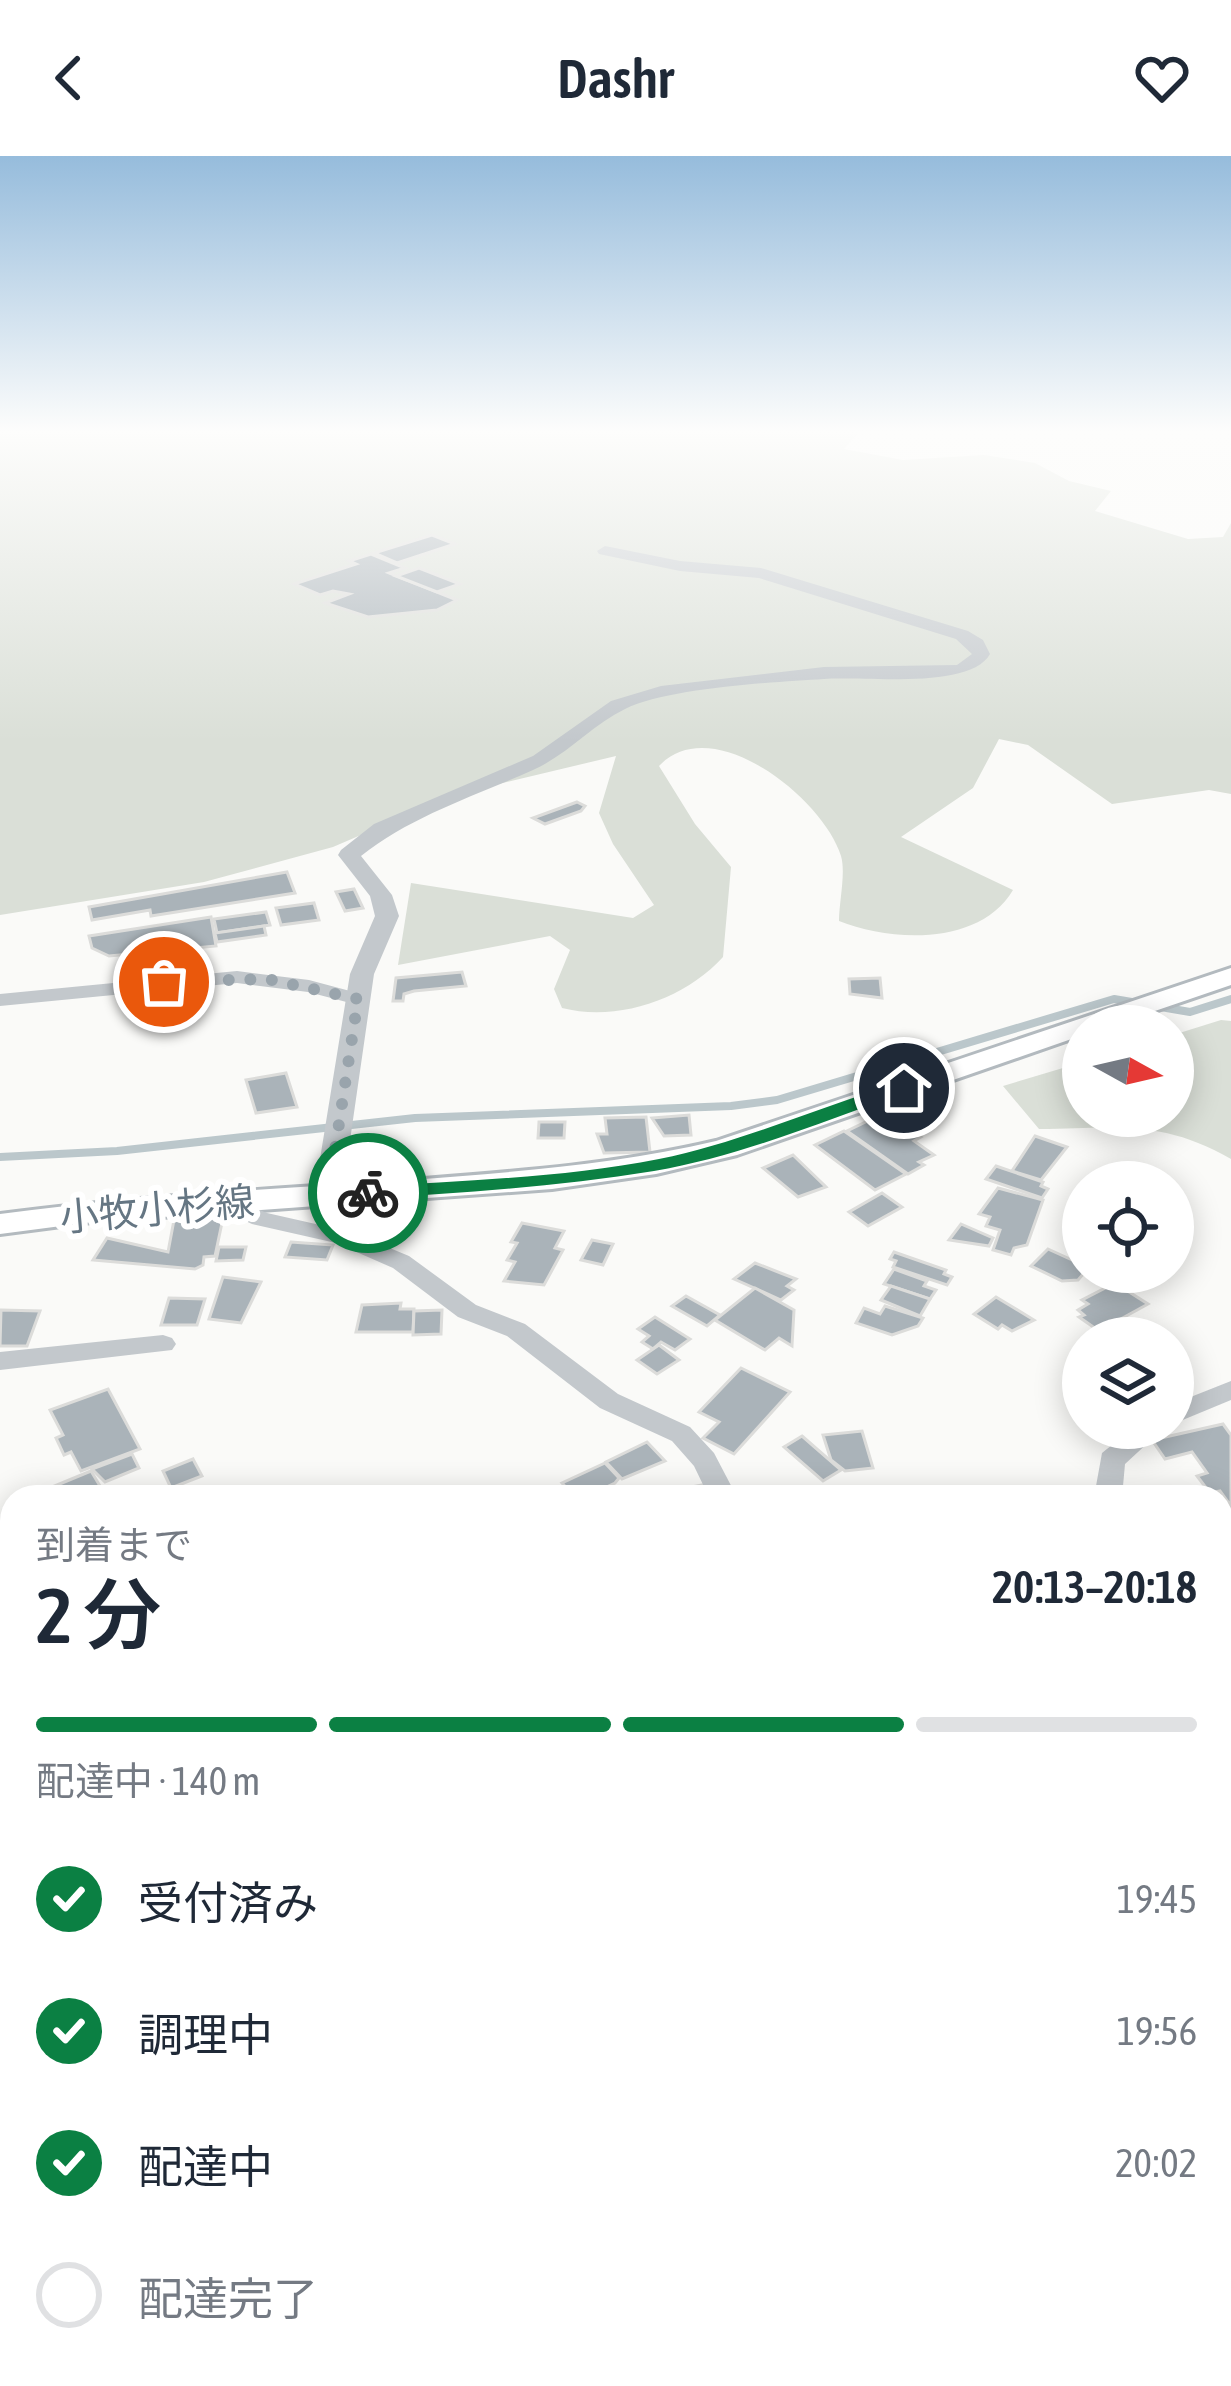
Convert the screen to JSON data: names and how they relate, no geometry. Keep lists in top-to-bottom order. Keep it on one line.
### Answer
{"streets":{"main road":["小牧小杉線"]},"north":"right","page":{"header":"Dashr","heading":["2 分","到着まで","20:13–20:18"],"bar":"配達中 · 140 m","list":[["受付済み","19:45"],["調理中","19:56"],["配達中","20:02"],"配達完了"]}}
